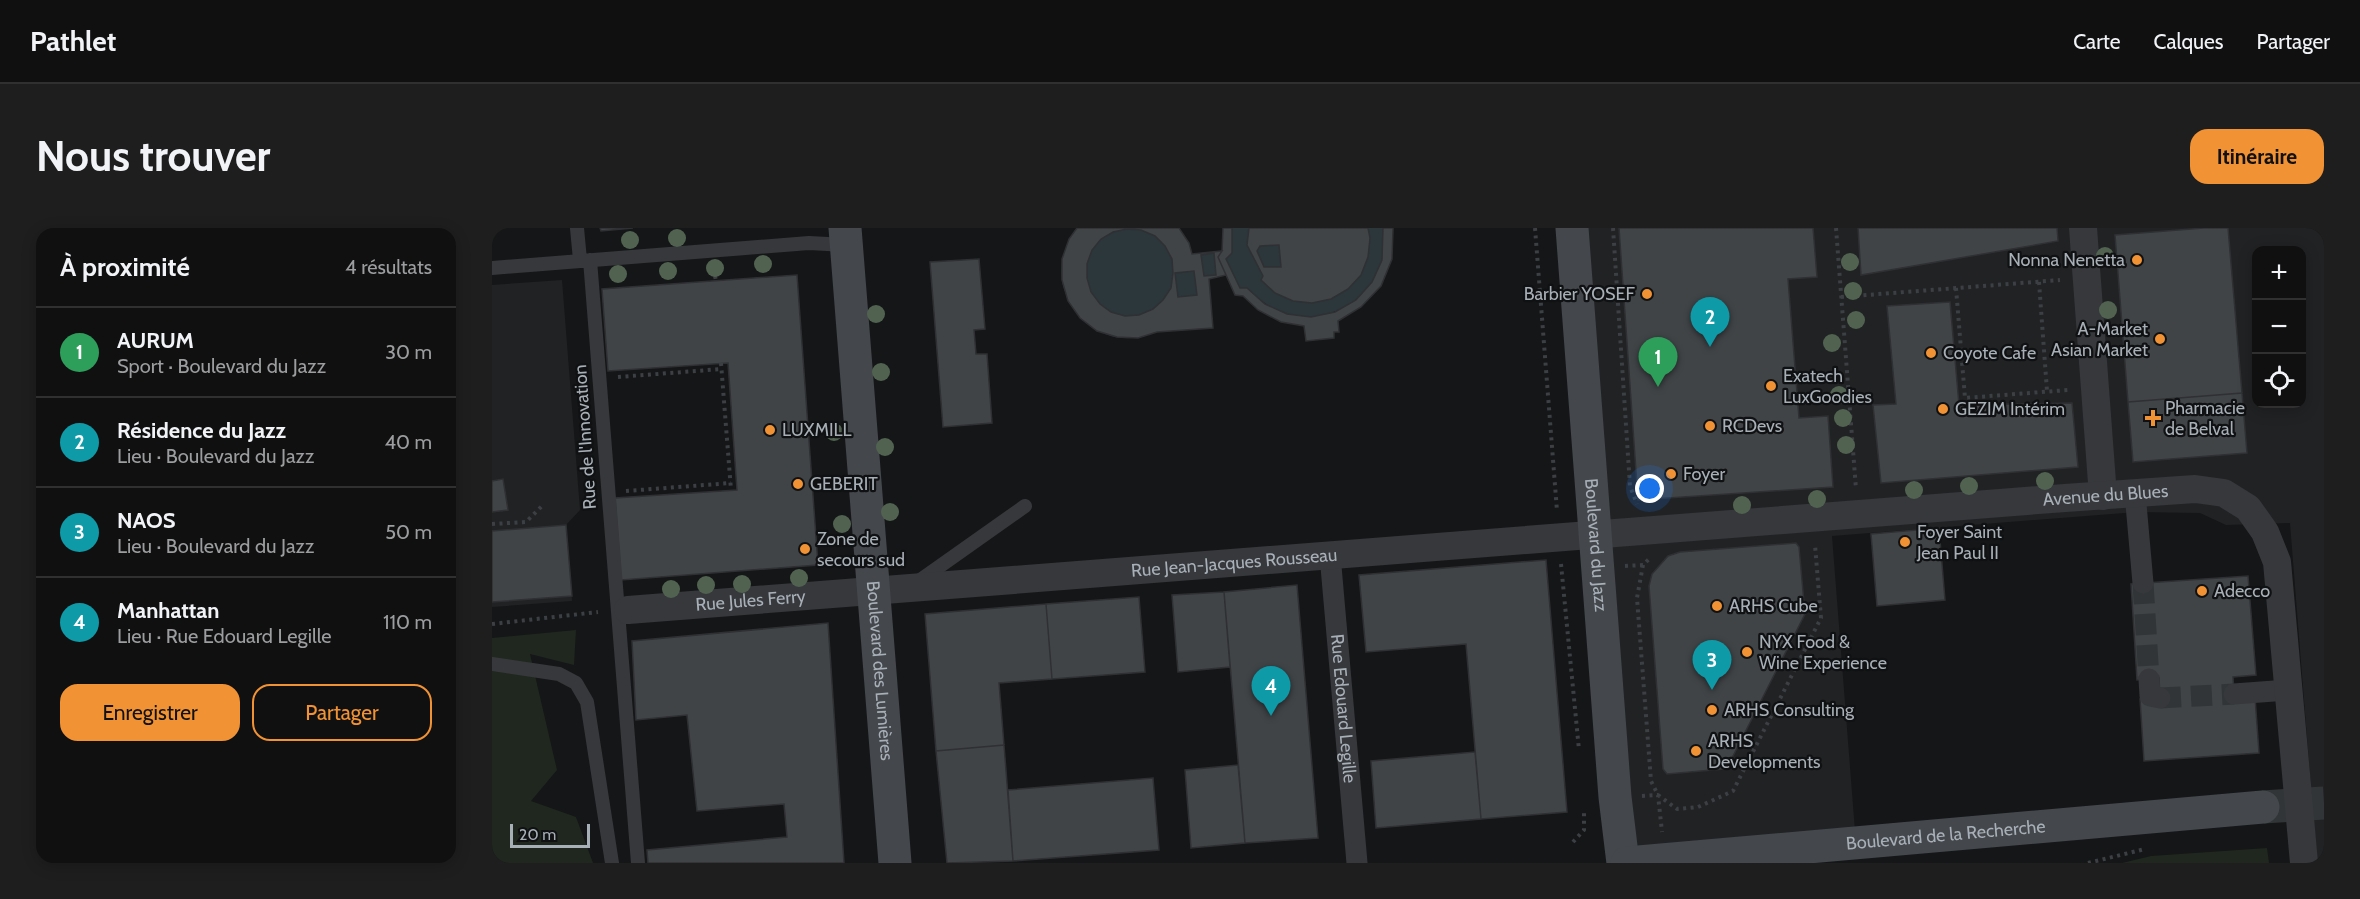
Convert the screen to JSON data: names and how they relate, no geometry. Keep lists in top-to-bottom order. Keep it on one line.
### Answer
{"streets":{"main road":["Boulevard du Jazz","Boulevard des Lumières","Boulevard de la Recherche"],"street":["Avenue du Blues","Rue Jean-Jacques Rousseau","Rue Jules Ferry","Rue Edouard Legille"],"lane":["Rue de l'Innovation"]},"crossings":[["Rue de l'Innovation","Rue Jules Ferry"],["Avenue du Blues","Boulevard du Jazz"],["Avenue du Blues","Rue Jean-Jacques Rousseau"],["Boulevard du Jazz","Rue Jean-Jacques Rousseau"],["Boulevard du Jazz","Boulevard de la Recherche"],["Rue Jean-Jacques Rousseau","Rue Jules Ferry"],["Rue Jean-Jacques Rousseau","Boulevard des Lumières"],["Rue Jean-Jacques Rousseau","Rue Edouard Legille"],["Rue Jules Ferry","Boulevard des Lumières"]],"places":{"other":["Nonna Nenetta","Barbier YOSEF","A-Market Asian Market","Coyote Cafe","Exatech LuxGoodies","GEZIM Intérim","RCDevs","LUXMILL","Foyer","GEBERIT","Foyer Saint Jean Paul II","Zone de secours sud","Adecco","ARHS Cube","NYX Food & Wine Experience","ARHS Consulting","ARHS Developments"],"health":["Pharmacie de Belval"]},"scale_bar":"20 m","page":{"header":"Pathlet","nav":["Carte","Calques","Partager"],"buttons":["Itinéraire",["Enregistrer","Partager"]],"title":"Nous trouver","heading":["À proximité","4 résultats"],"map_buttons":["+","−"],"pins":["2","1","3","4"],"list":[{"mark":"1","name":"AURUM","note":"Sport · Boulevard du Jazz","value":"30 m"},{"mark":"2","name":"Résidence du Jazz","note":"Lieu · Boulevard du Jazz","value":"40 m"},{"mark":"3","name":"NAOS","note":"Lieu · Boulevard du Jazz","value":"50 m"},{"mark":"4","name":"Manhattan","note":"Lieu · Rue Edouard Legille","value":"110 m"}],"scale":"20 m"}}
